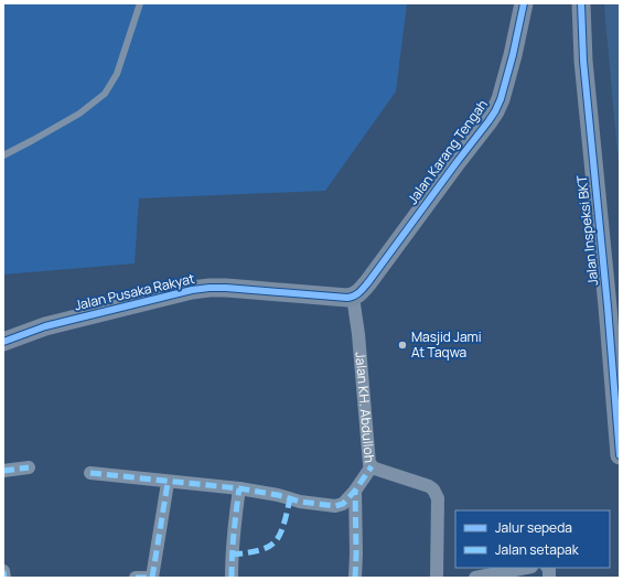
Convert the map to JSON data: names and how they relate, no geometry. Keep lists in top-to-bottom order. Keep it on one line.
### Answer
{"streets":{"street":["Jalan Karang Tengah","Jalan Inspeksi BKT","Jalan Pusaka Rakyat","Jalan KH. Abdulloh"]},"crossings":[["Jalan Karang Tengah","Jalan Pusaka Rakyat"],["Jalan Karang Tengah","Jalan KH. Abdulloh"],["Jalan Pusaka Rakyat","Jalan KH. Abdulloh"]],"places":["Masjid Jami At Taqwa"],"legend":["Jalur sepeda","Jalan setapak"]}
